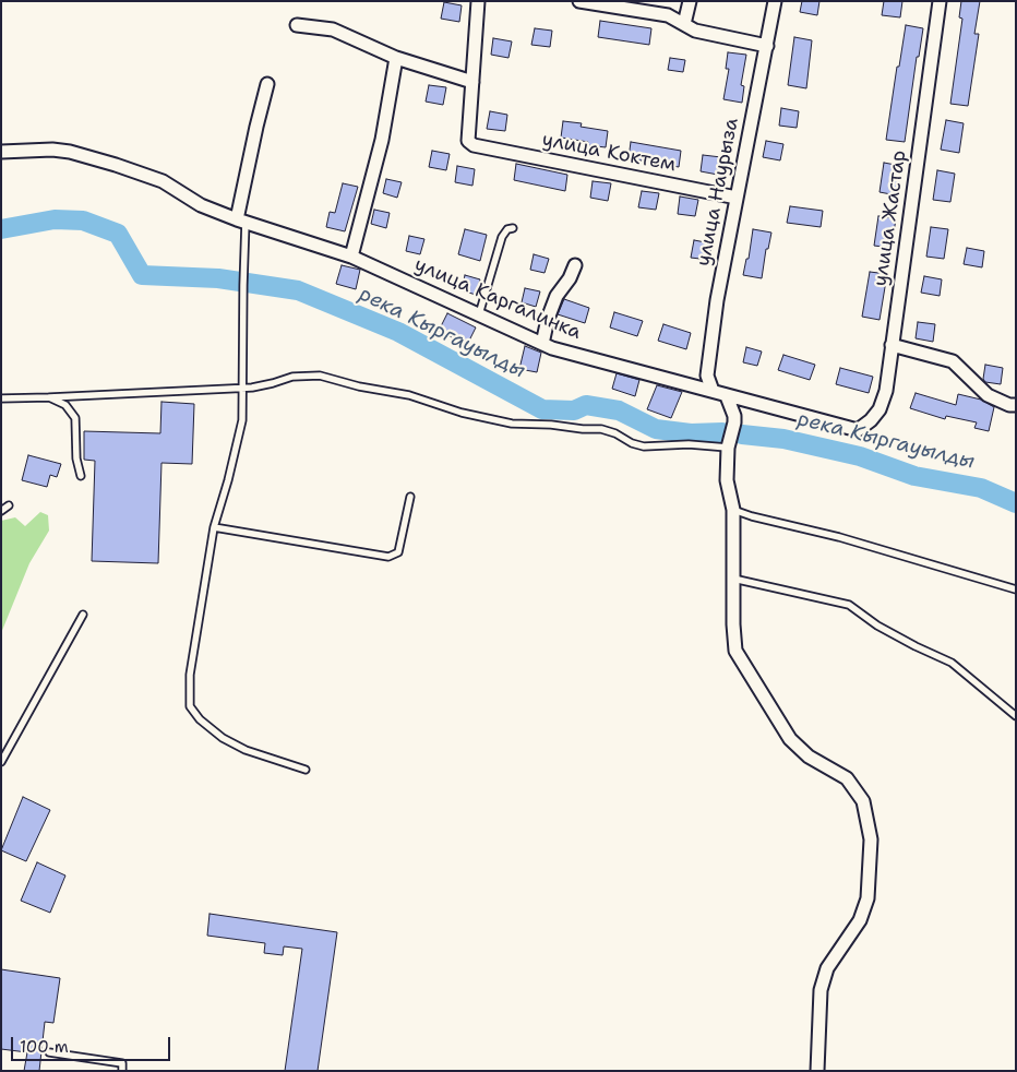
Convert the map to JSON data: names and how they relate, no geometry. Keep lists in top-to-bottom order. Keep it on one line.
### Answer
{"streets":{"street":["улица Коктем","улица Наурыза","улица Жастар","улица Каргалинка"]},"crossings":[["улица Коктем","улица Наурыза"],["улица Наурыза","улица Каргалинка"],["улица Жастар","улица Каргалинка"]],"water":["река Кыргауылды"],"scale_bar":"100 m"}
